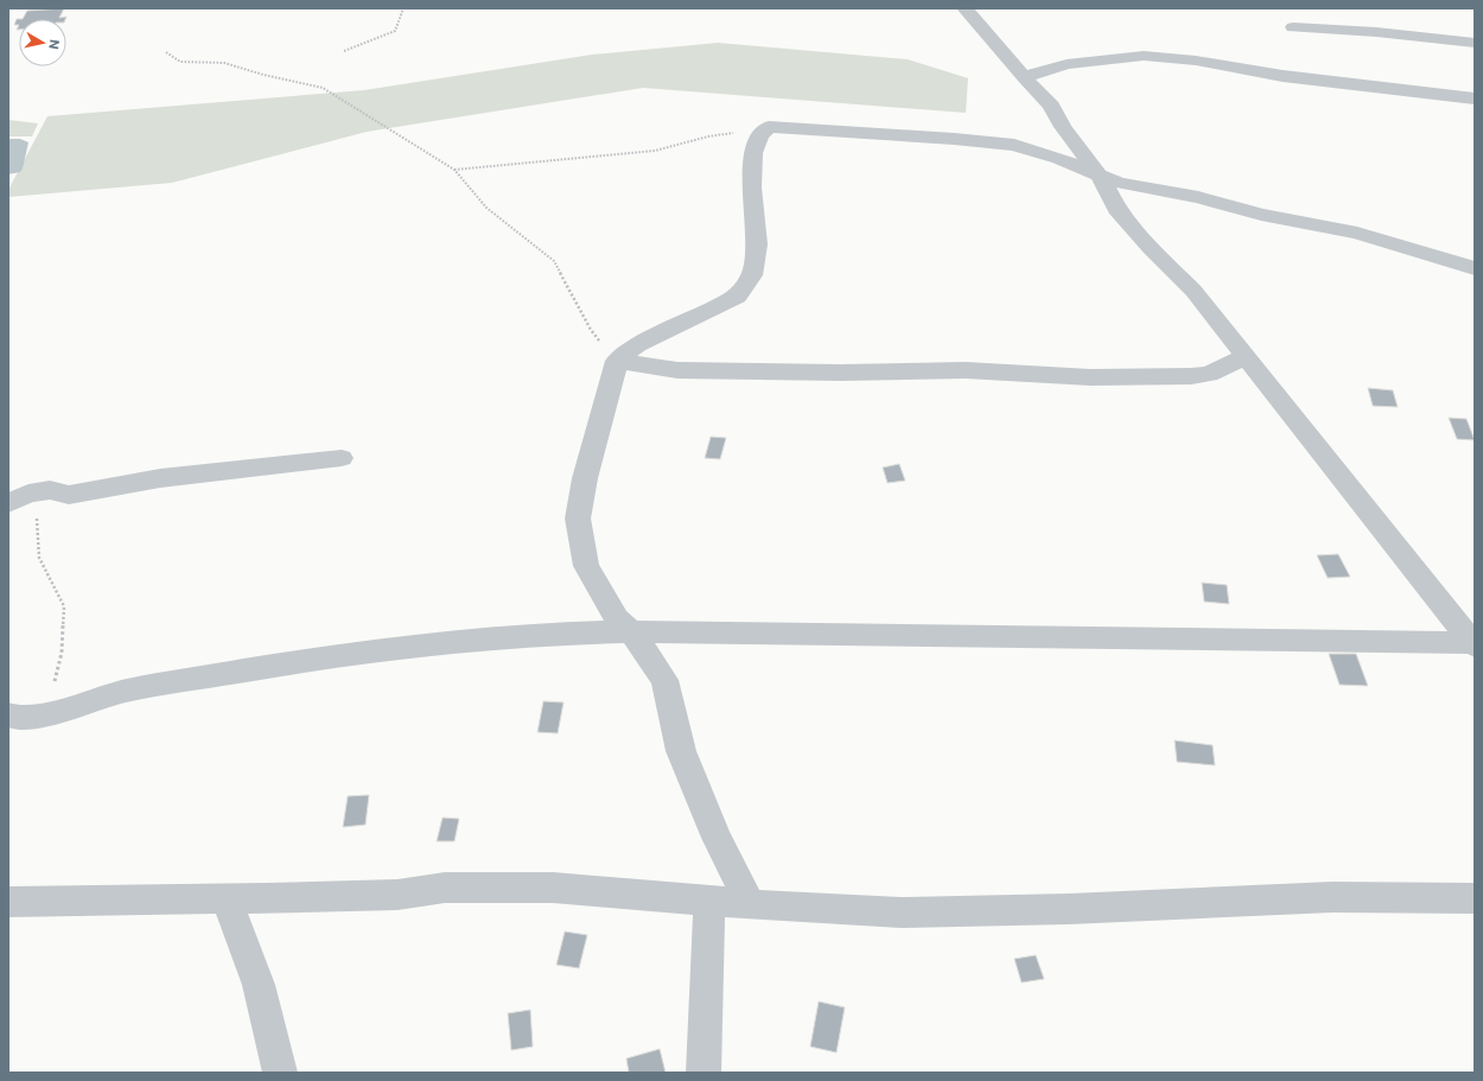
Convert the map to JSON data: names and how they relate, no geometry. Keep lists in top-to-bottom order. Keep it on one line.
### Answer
{"north":"right"}
